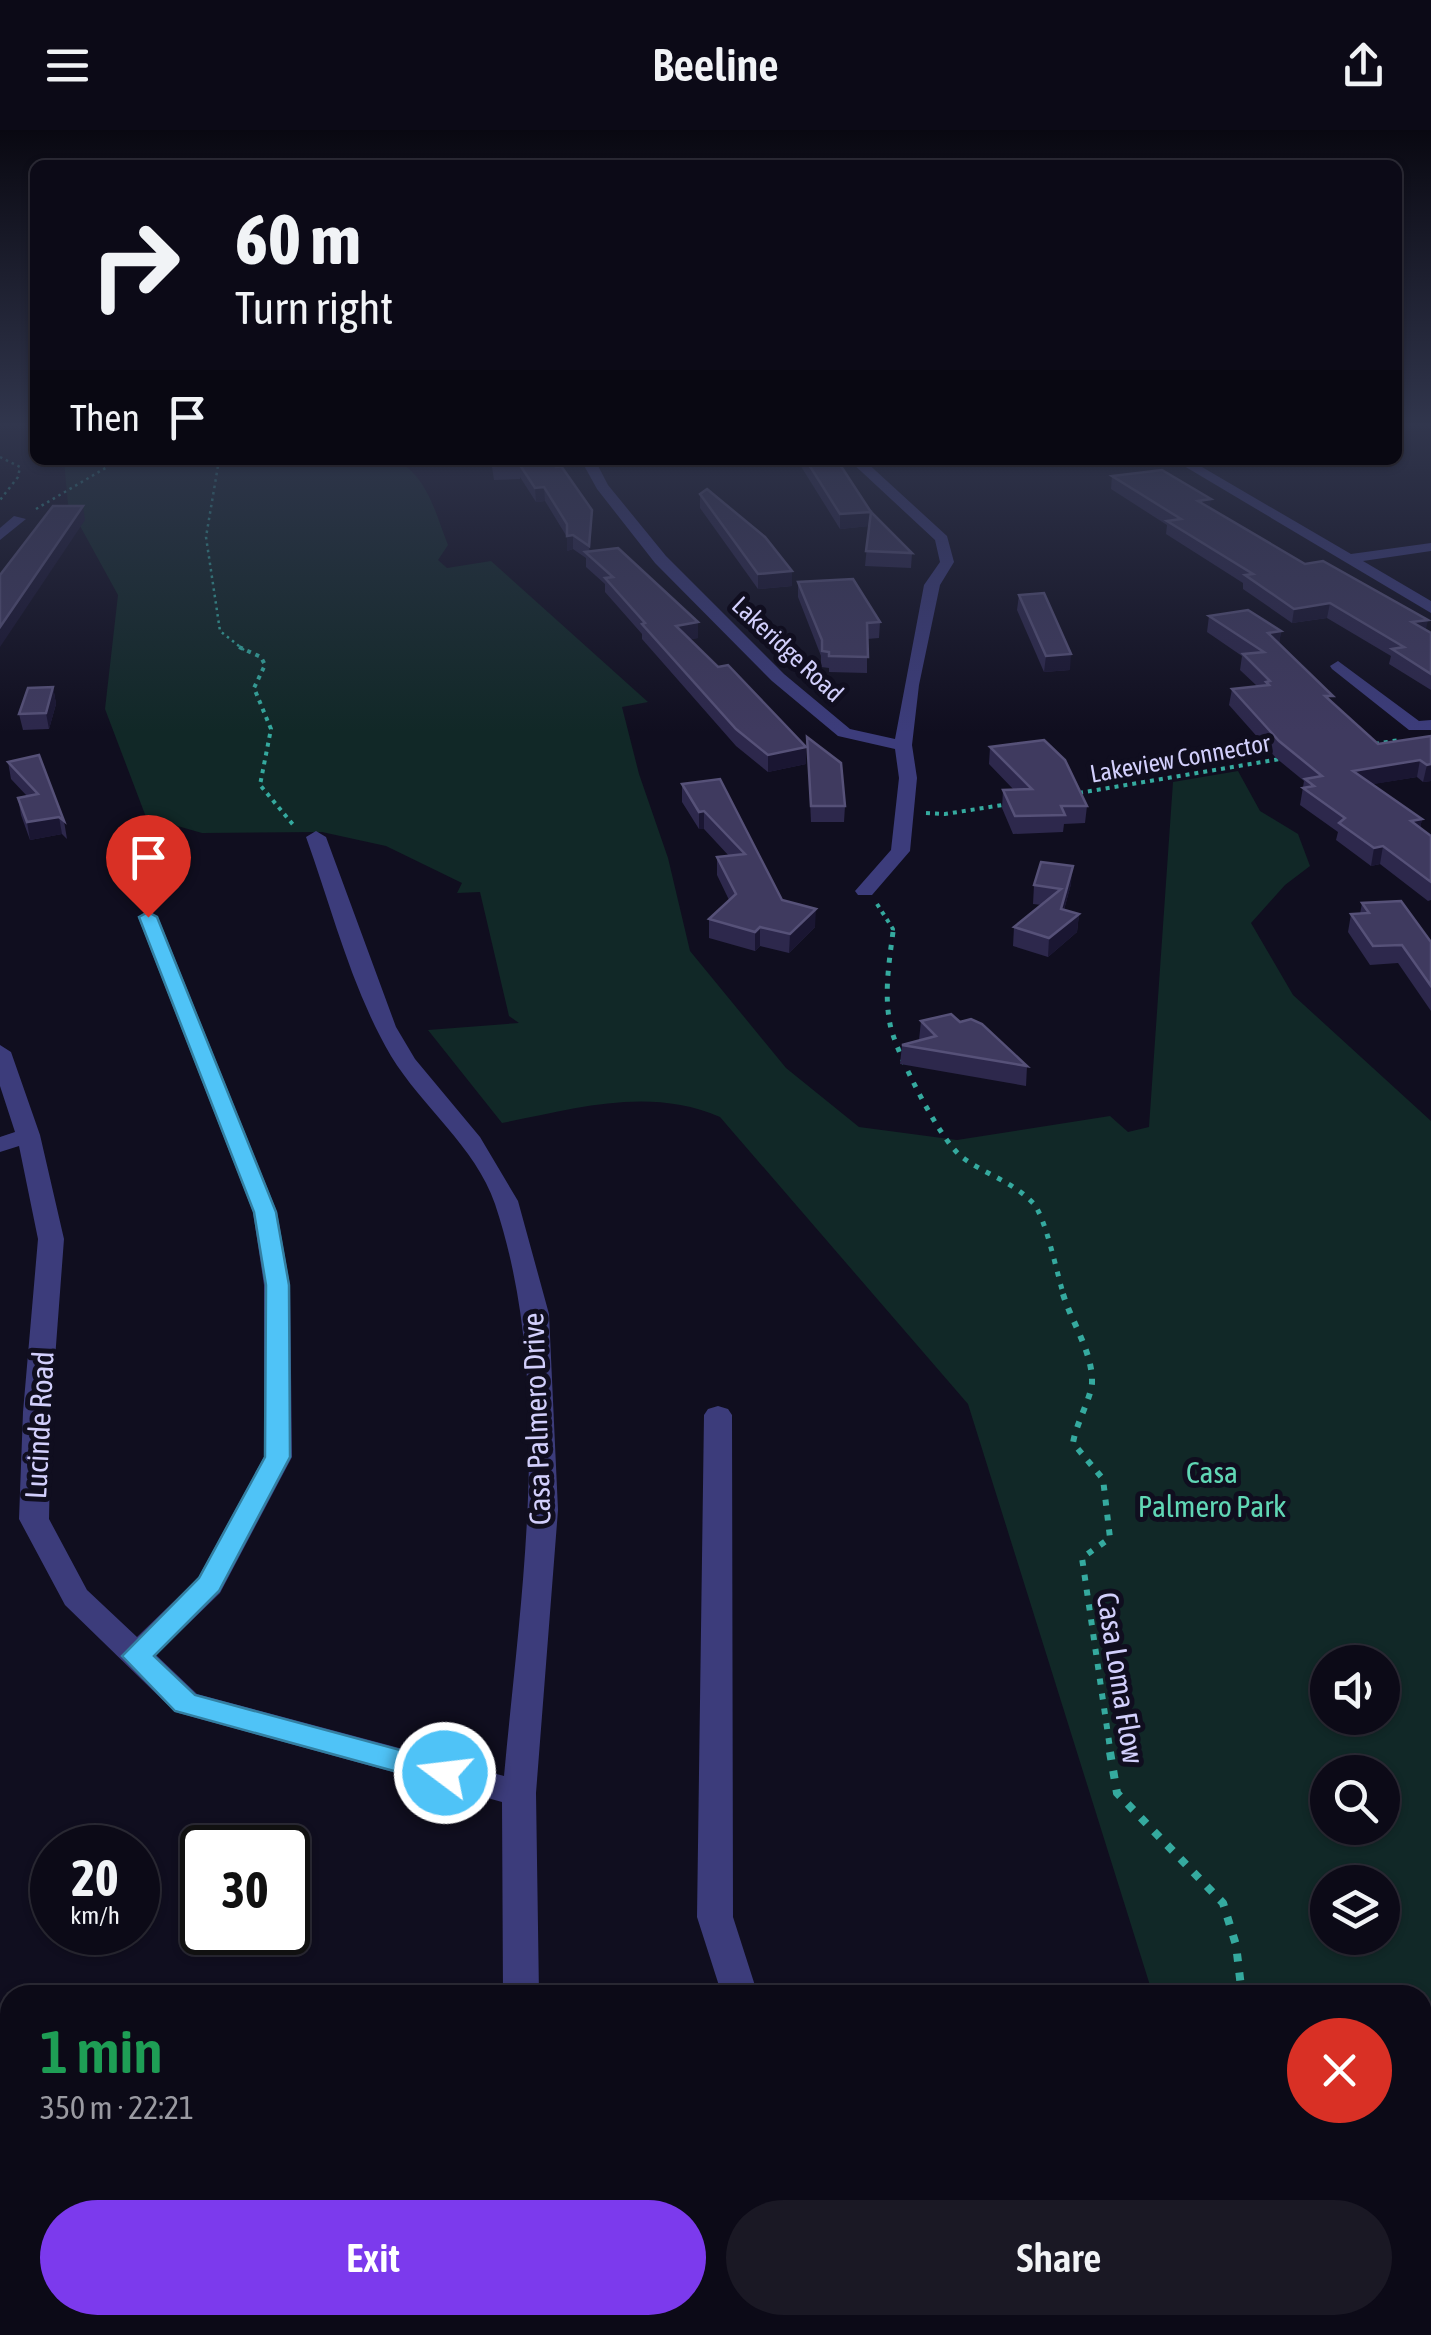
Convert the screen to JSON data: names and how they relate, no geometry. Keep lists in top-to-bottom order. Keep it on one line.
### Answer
{"streets":{"street":["Lakeridge Road","Casa Palmero Drive","Lucinde Road"],"path":["Lakeview Connector","Casa Loma Flow"]},"crossings":[["Casa Palmero Drive","Lucinde Road"]],"parks":["Casa Palmero Park"],"page":{"header":"Beeline","turn":["60 m","Turn right"],"then":"Then","speed":"20 km/h","limit":"30","heading":["1 min","350 m · 22:21"],"buttons":["Exit","Share"]}}
